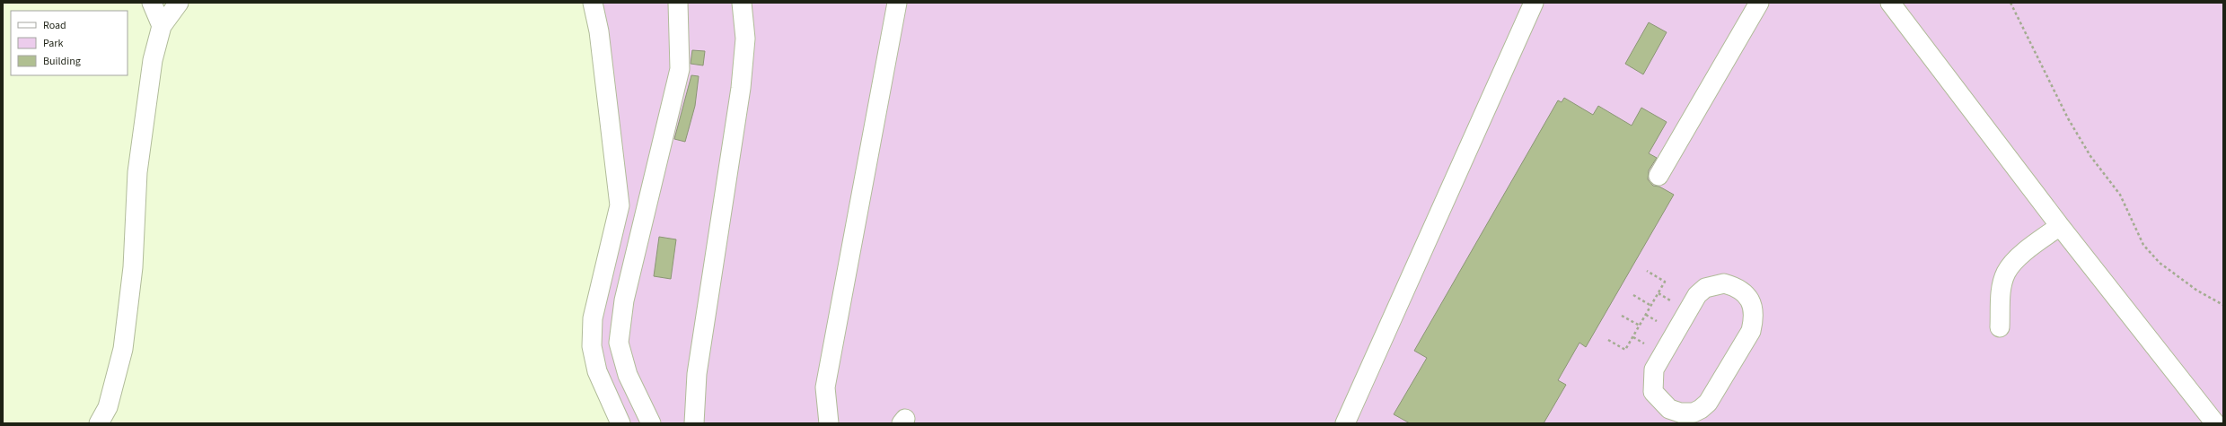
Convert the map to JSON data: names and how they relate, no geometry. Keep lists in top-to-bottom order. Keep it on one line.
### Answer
{"legend":["Road","Park","Building"]}
